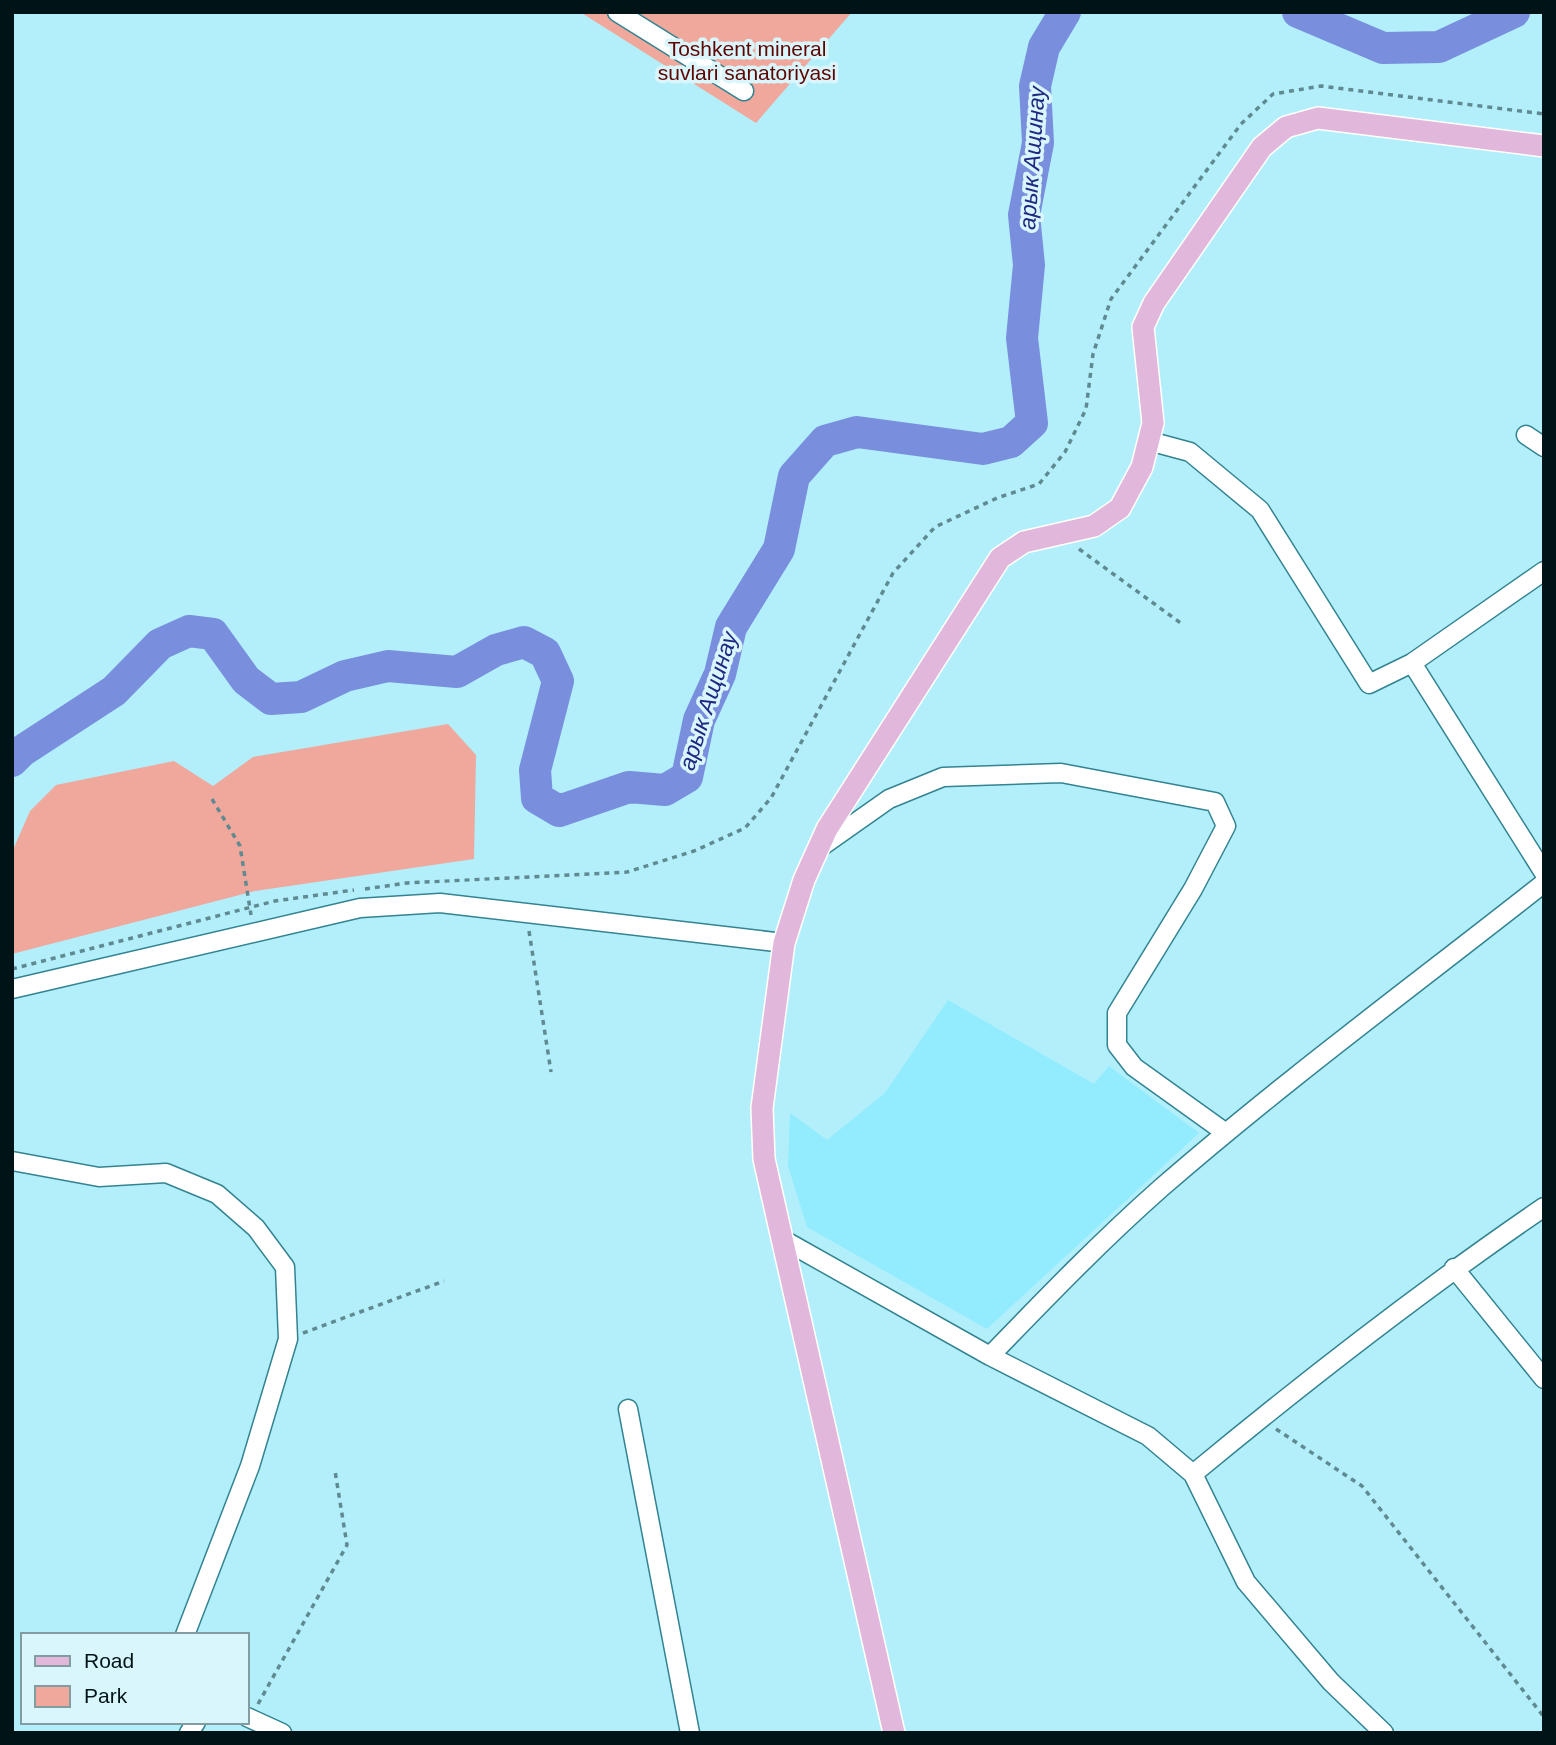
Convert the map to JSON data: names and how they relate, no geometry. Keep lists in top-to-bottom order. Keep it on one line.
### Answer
{"water":["арык Ащинау"],"parks":["Toshkent mineral suvlari sanatoriyasi"],"legend":["Road","Park"]}
